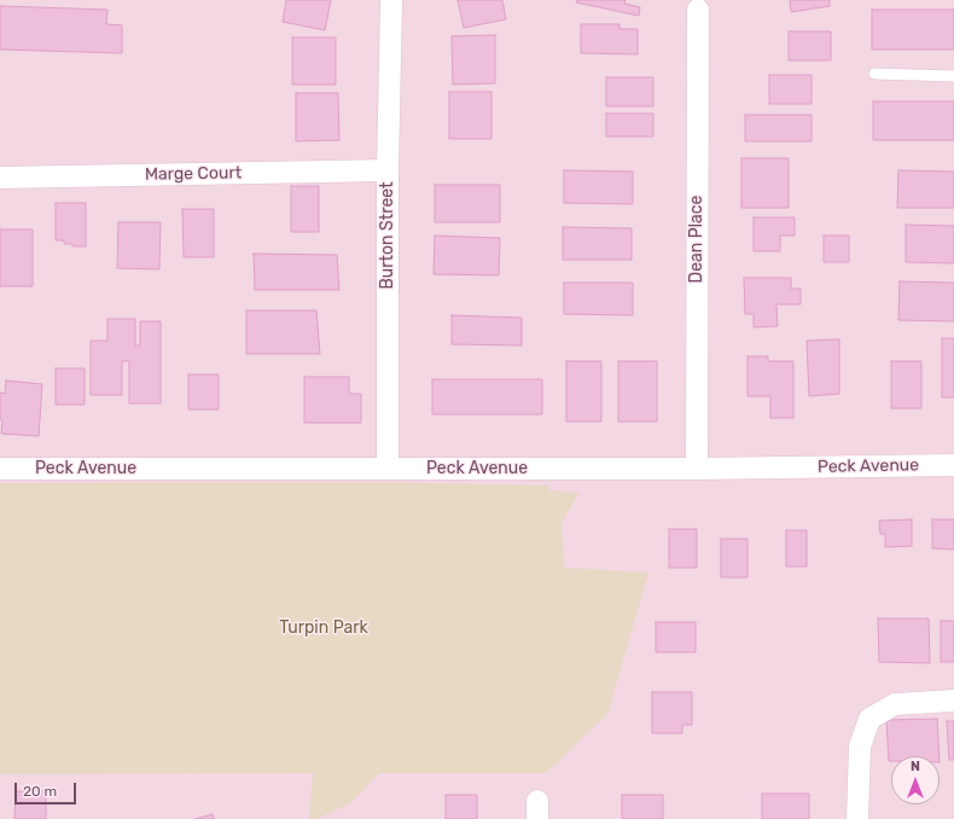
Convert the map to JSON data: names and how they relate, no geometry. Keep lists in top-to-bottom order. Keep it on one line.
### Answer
{"streets":{"street":["Marge Court","Burton Street","Dean Place","Peck Avenue"]},"crossings":[["Marge Court","Burton Street"],["Burton Street","Peck Avenue"],["Dean Place","Peck Avenue"]],"parks":["Turpin Park"],"scale_bar":"20 m","north":"top"}
